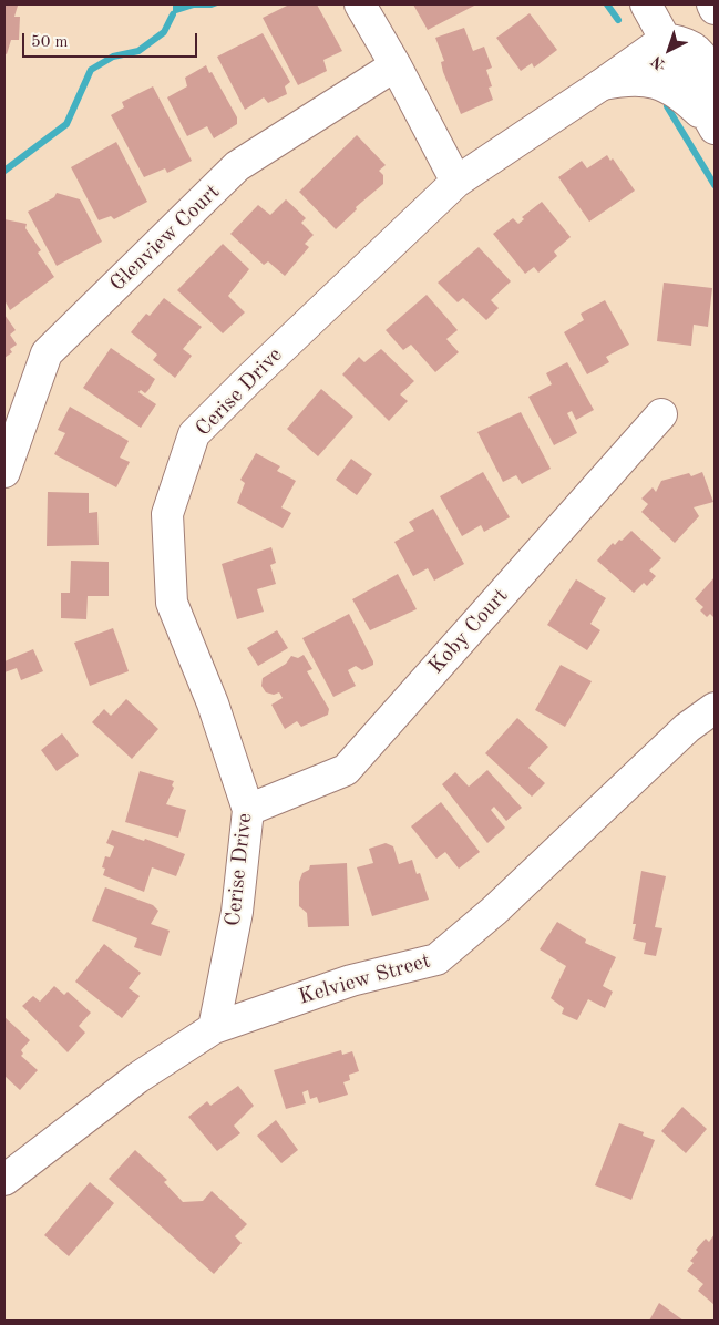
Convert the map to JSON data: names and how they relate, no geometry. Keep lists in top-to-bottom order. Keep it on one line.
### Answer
{"streets":{"street":["Glenview Court","Cerise Drive","Koby Court","Kelview Street"]},"crossings":[["Cerise Drive","Koby Court"],["Cerise Drive","Kelview Street"]],"scale_bar":"50 m","north":"bottom left"}
